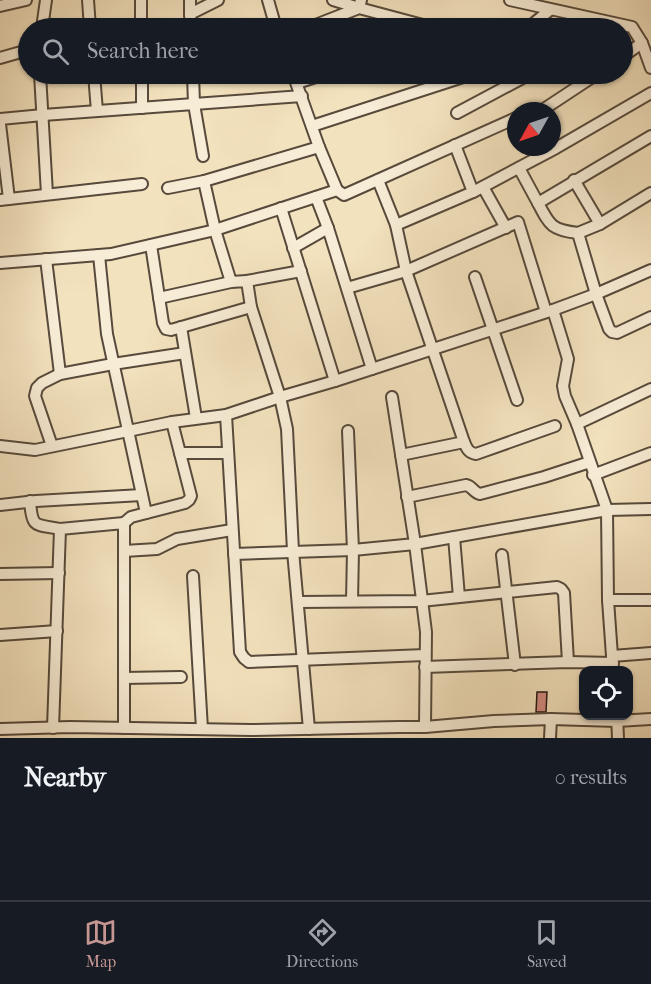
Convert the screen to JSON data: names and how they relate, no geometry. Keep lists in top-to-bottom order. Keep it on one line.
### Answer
{"north":"bottom left","page":{"search":"Search here","heading":["Nearby","0 results"],"nav":["Map","Directions","Saved"]}}
